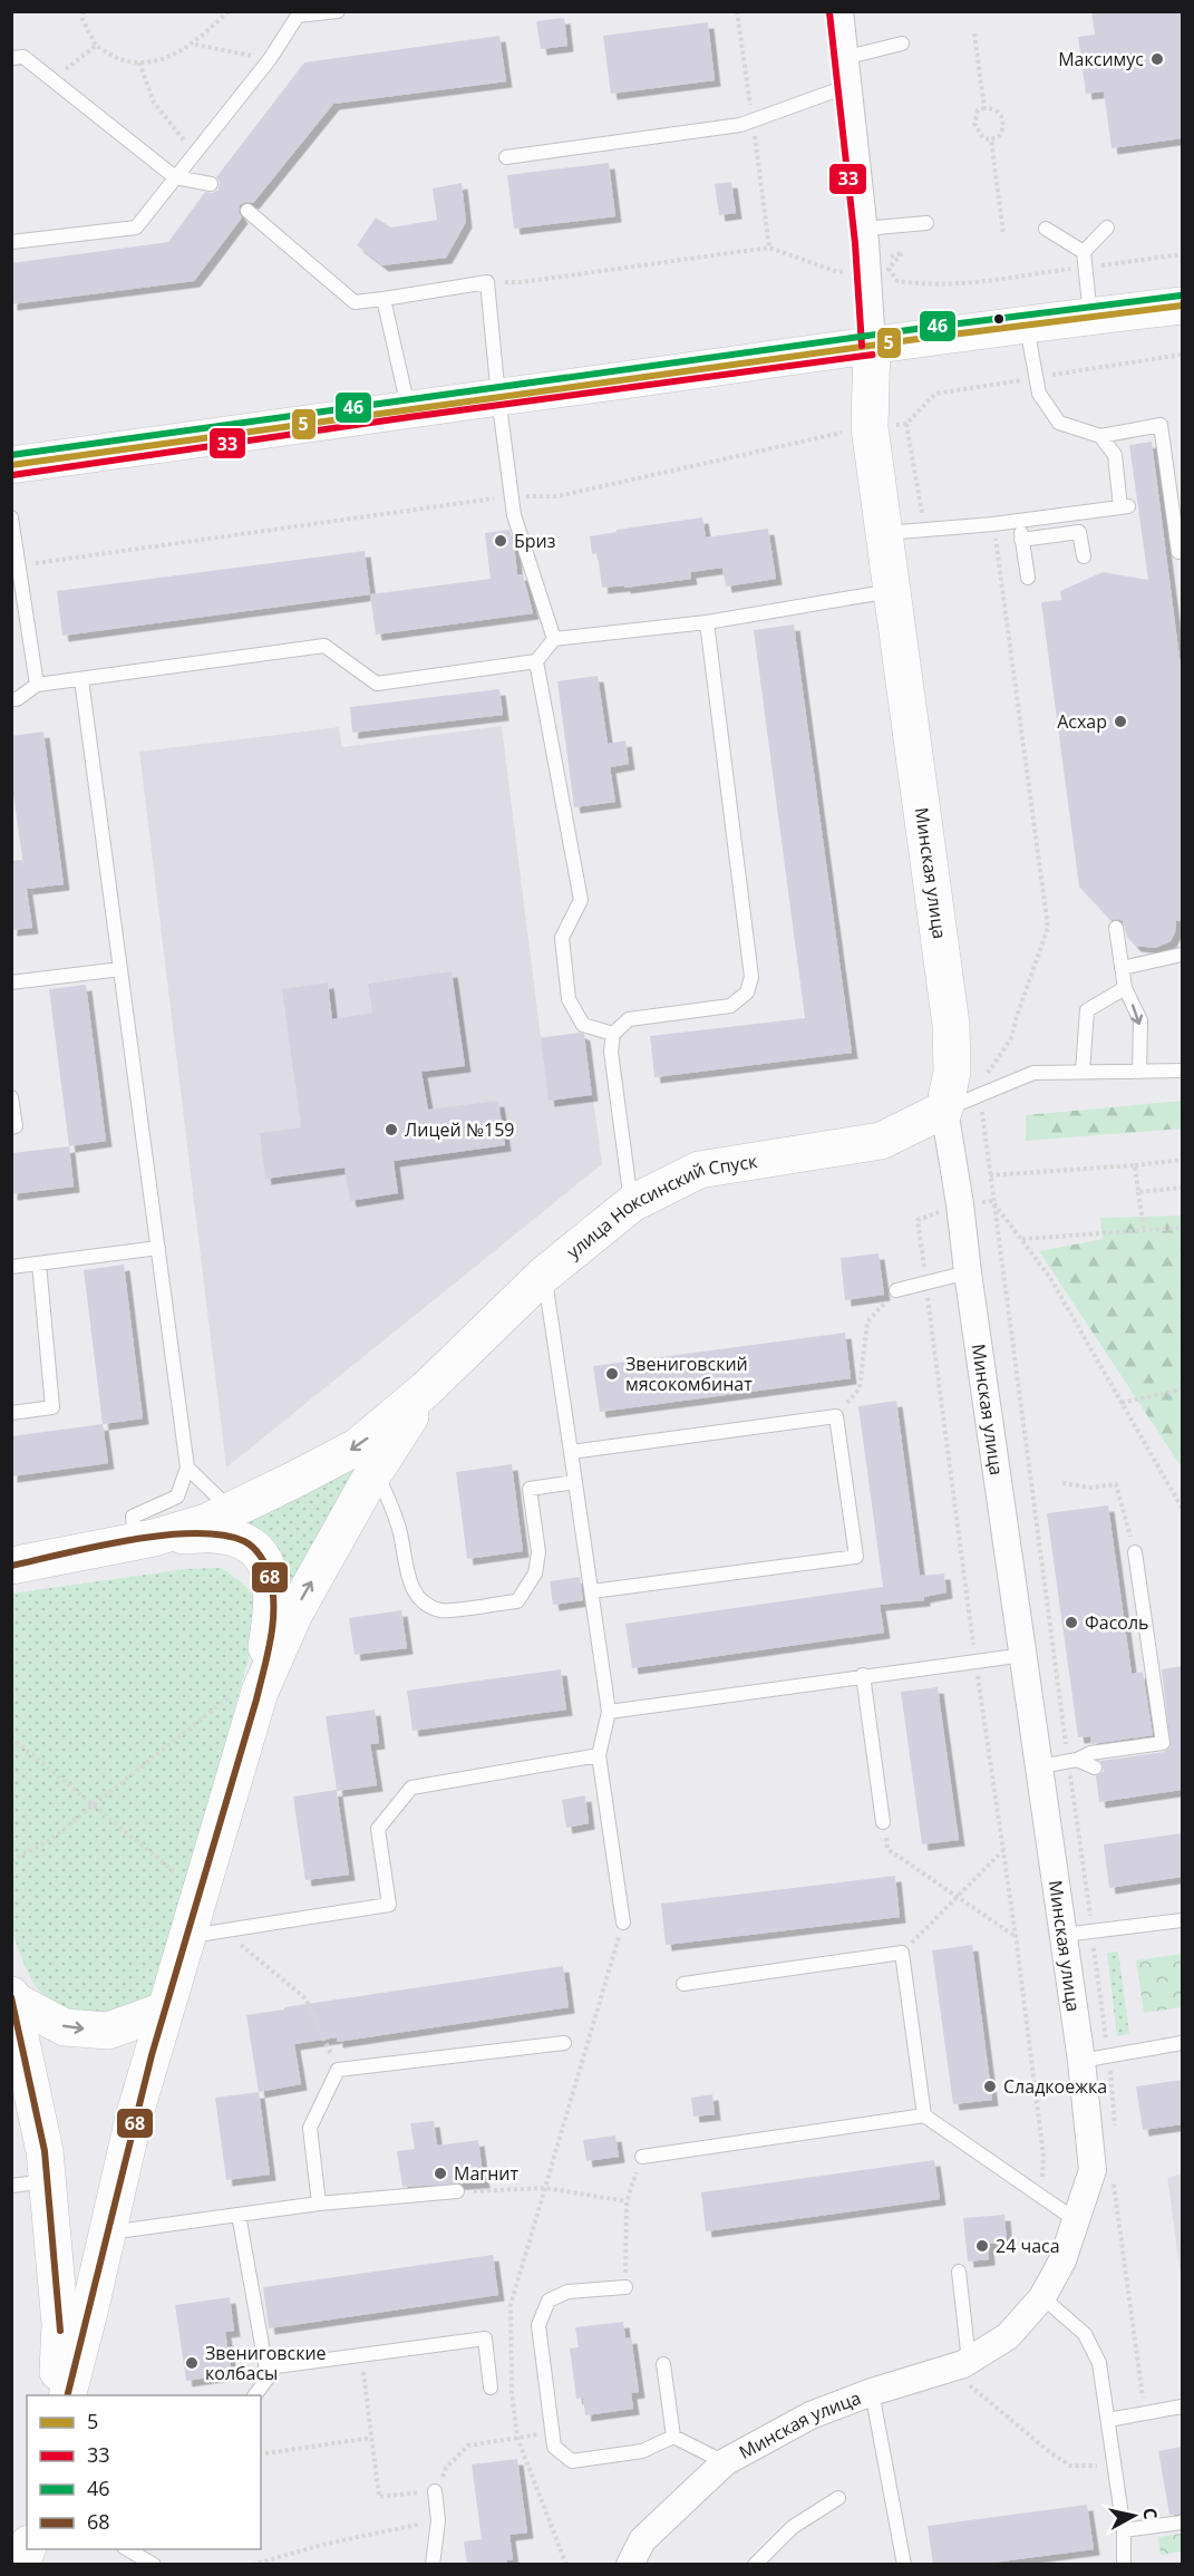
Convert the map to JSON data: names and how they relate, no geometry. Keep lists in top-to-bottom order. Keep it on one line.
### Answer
{"streets":{"street":["Минская улица","улица Ноксинский Спуск"]},"crossings":[["Минская улица","улица Ноксинский Спуск"]],"places":["Максимус","Бриз","Асхар","Лицей №159","Звениговский мясокомбинат","Фасоль","Сладкоежка","Магнит","24 часа","Звениговские колбасы"],"lines":["transit line 33","transit line 46","transit line 5","transit line 68"],"legend":["5","33","46","68"],"north":"right"}
